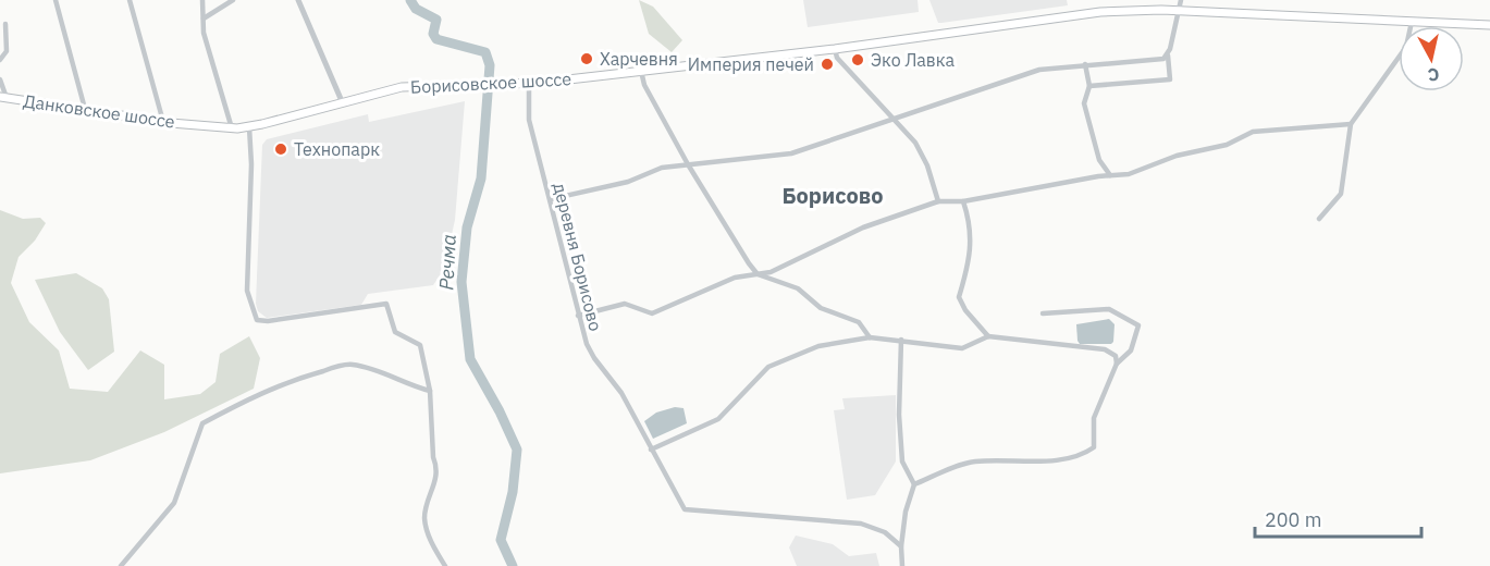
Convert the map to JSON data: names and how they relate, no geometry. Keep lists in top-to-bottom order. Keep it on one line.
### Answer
{"streets":{"main road":["Борисовское шоссе","Данковское шоссе"],"street":["деревня Борисово"]},"crossings":[["Борисовское шоссе","Данковское шоссе"],["Борисовское шоссе","деревня Борисово"]],"districts":["Борисово"],"water":["Речма"],"places":["Харчевня","Эко Лавка","Империя печей","Технопарк"],"scale_bar":"200 m","north":"bottom"}
